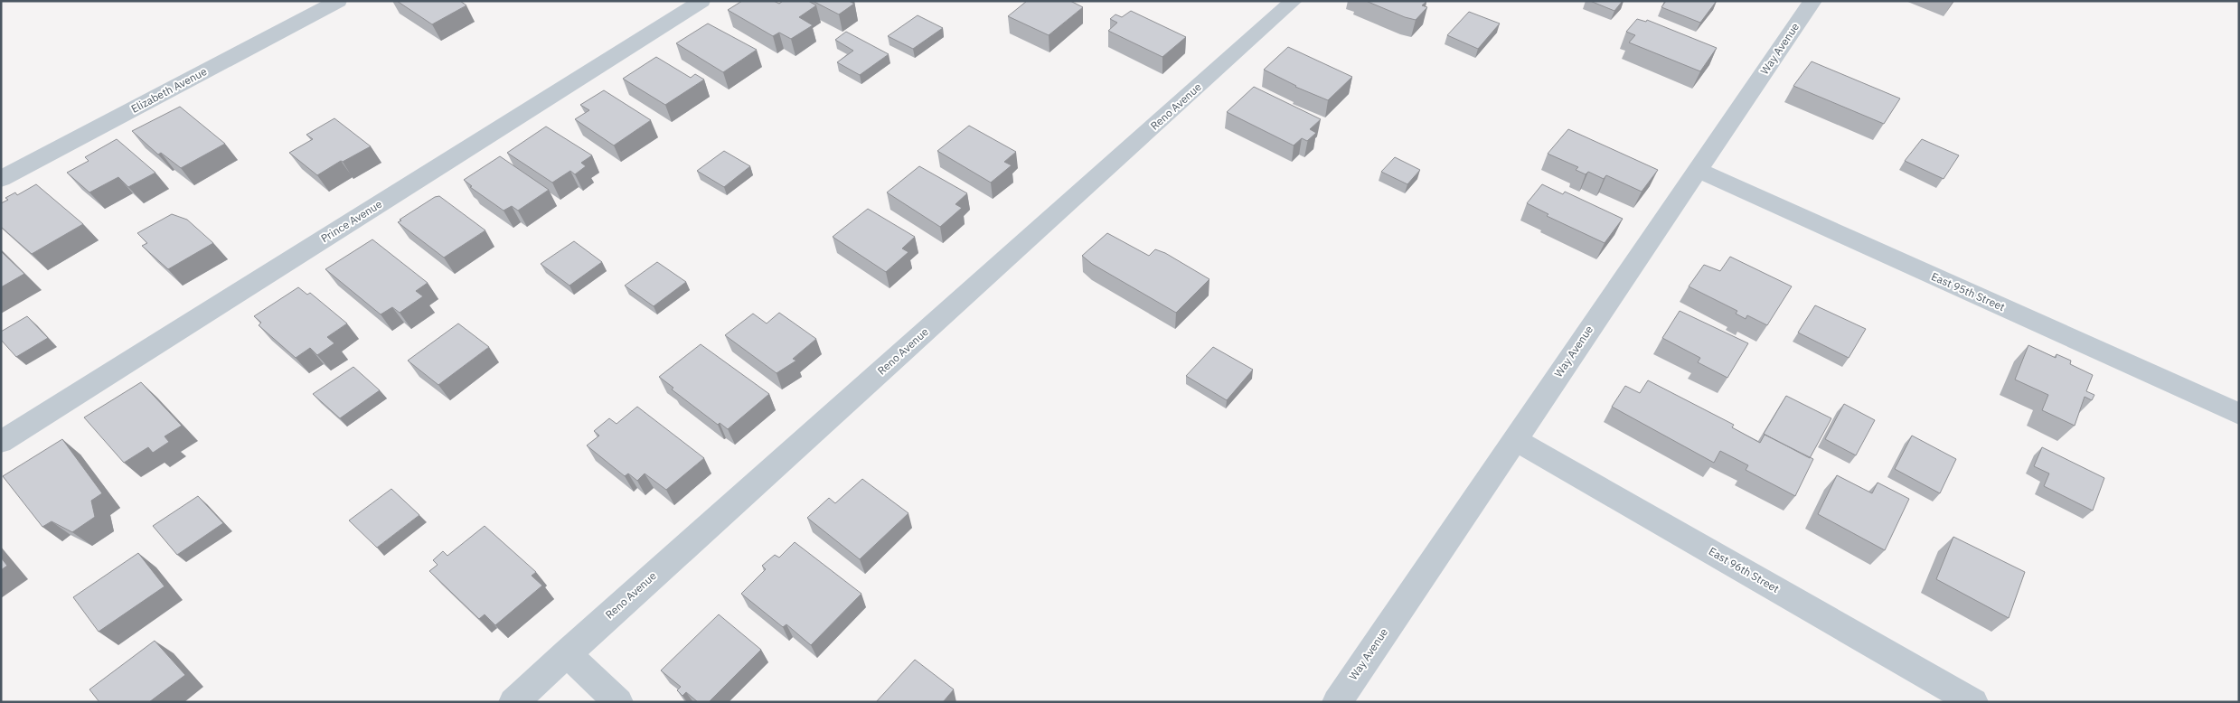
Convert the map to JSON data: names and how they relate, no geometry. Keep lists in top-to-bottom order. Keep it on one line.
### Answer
{"streets":{"street":["Way Avenue","Elizabeth Avenue","Reno Avenue","Prince Avenue","East 95th Street","East 96th Street"]},"crossings":[["Way Avenue","East 95th Street"],["Way Avenue","East 96th Street"]]}
